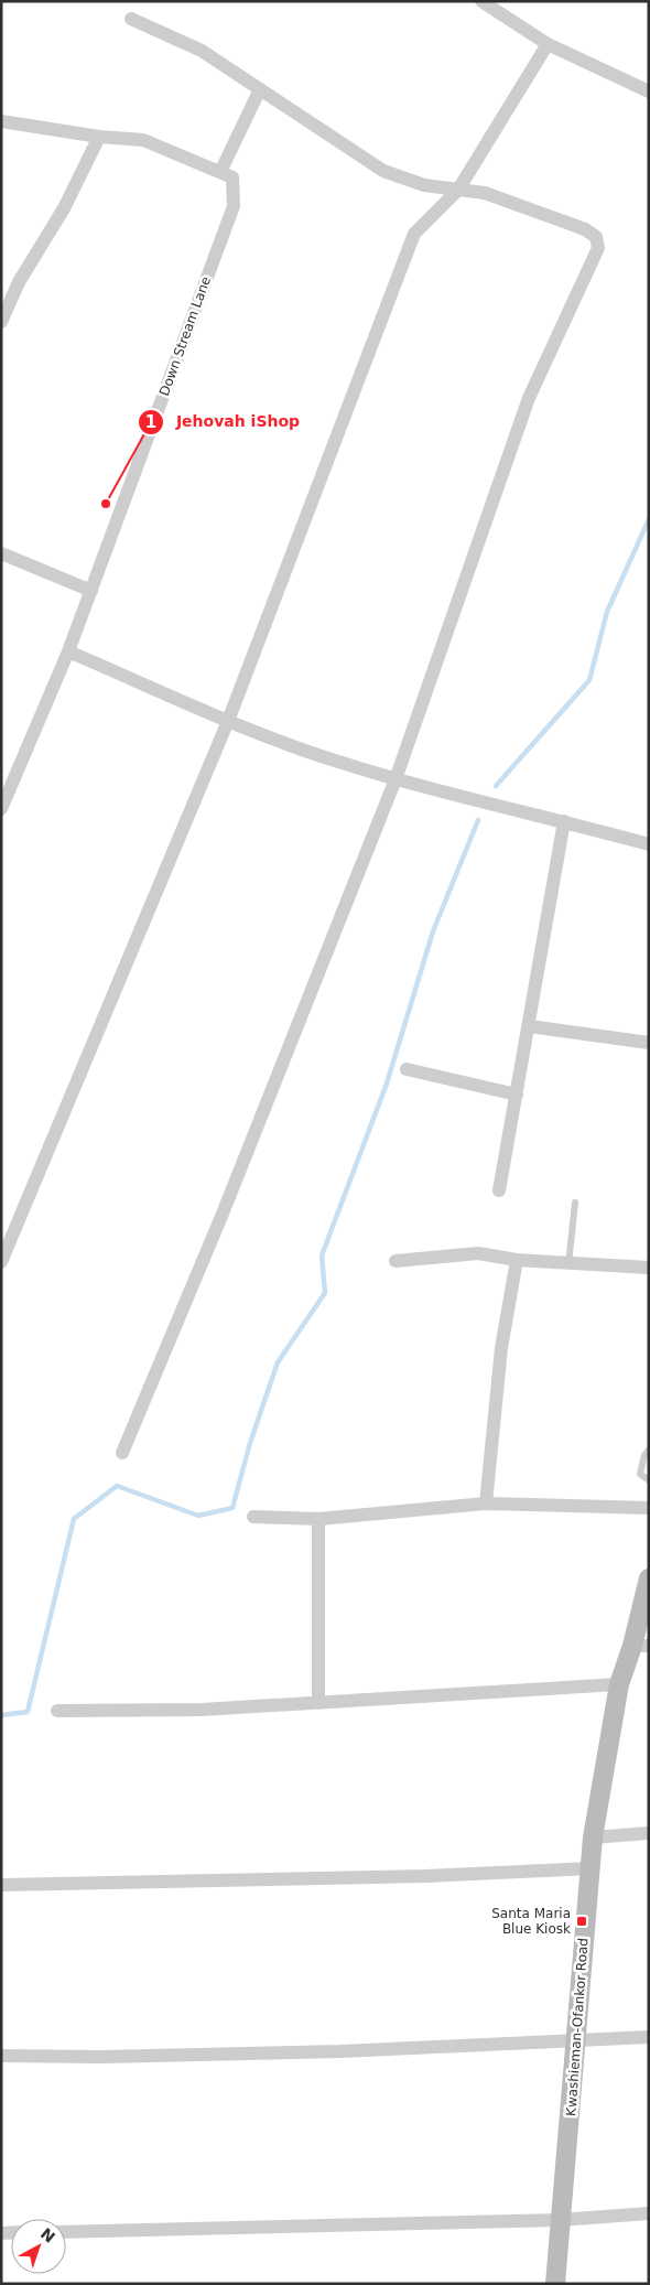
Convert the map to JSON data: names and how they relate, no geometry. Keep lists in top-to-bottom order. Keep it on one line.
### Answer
{"streets":{"main road":["Kwashieman-Ofankor Road"],"street":["Down Stream Lane"]},"places":{"other":["Jehovah iShop"],"transit":["Santa Maria Blue Kiosk"]},"north":"top right"}
